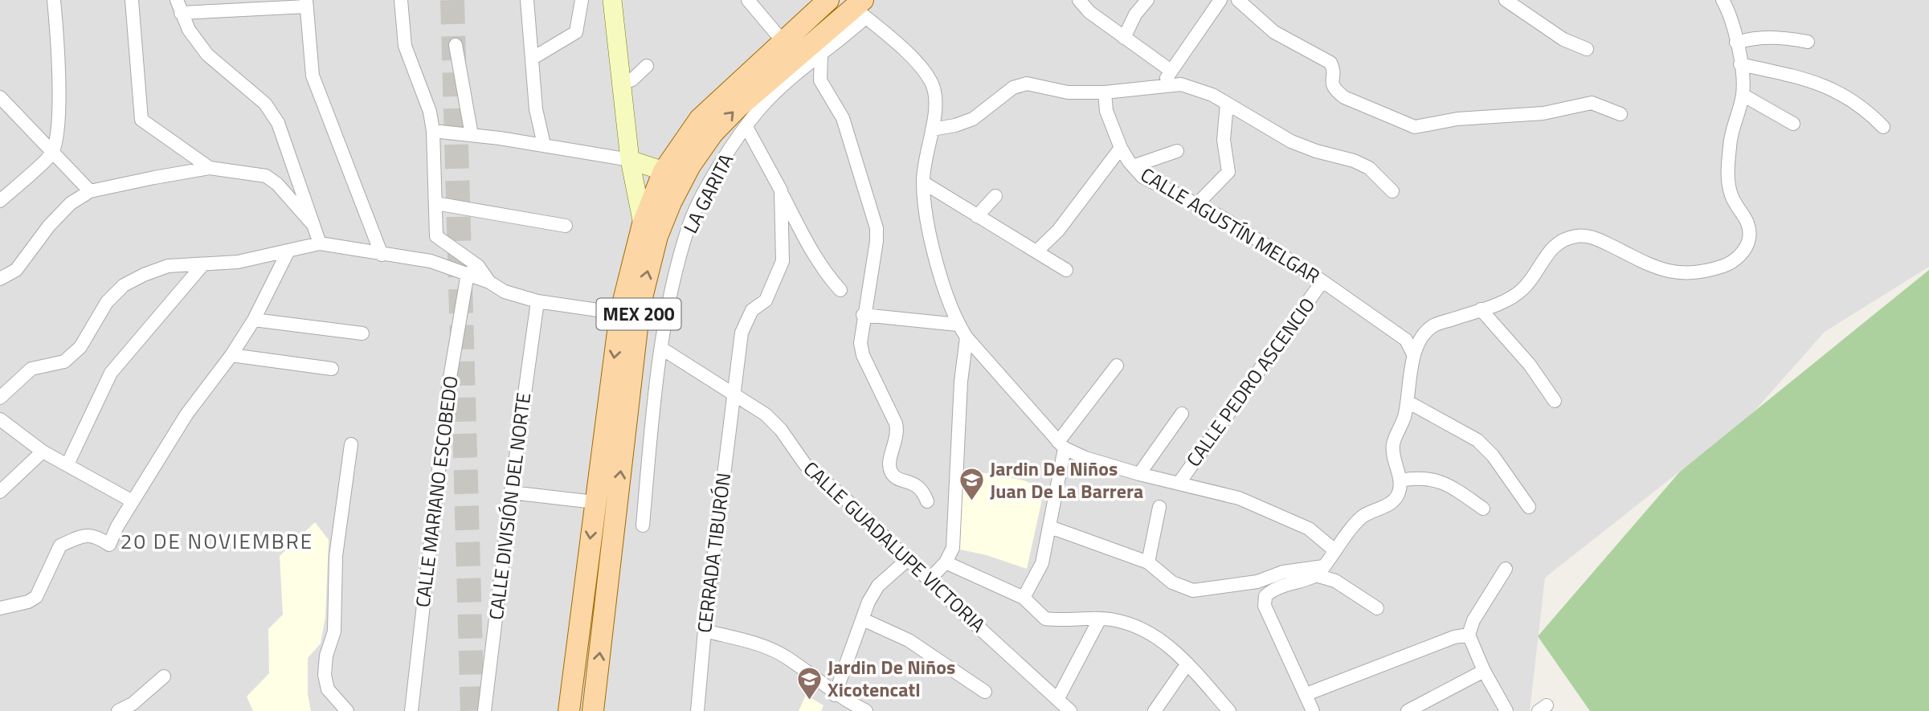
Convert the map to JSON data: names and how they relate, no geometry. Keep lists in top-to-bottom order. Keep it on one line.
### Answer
{"streets":{"main road":["MEX 200"],"street":["LA GARITA","CALLE AGUSTÍN MELGAR","CALLE PEDRO ASCENCIO","CALLE MARIANO ESCOBEDO","CALLE DIVISIÓN DEL NORTE","CALLE GUADALUPE VICTORIA","CERRADA TIBURÓN"]},"crossings":[["LA GARITA","MEX 200"],["LA GARITA","CALLE GUADALUPE VICTORIA"],["CALLE AGUSTÍN MELGAR","CALLE PEDRO ASCENCIO"],["CALLE GUADALUPE VICTORIA","CERRADA TIBURÓN"]],"districts":["20 DE NOVIEMBRE"],"places":{"school or university":["Jardin De Niños Juan De La Barrera","Jardin De Niños Xicotencatl"]}}
